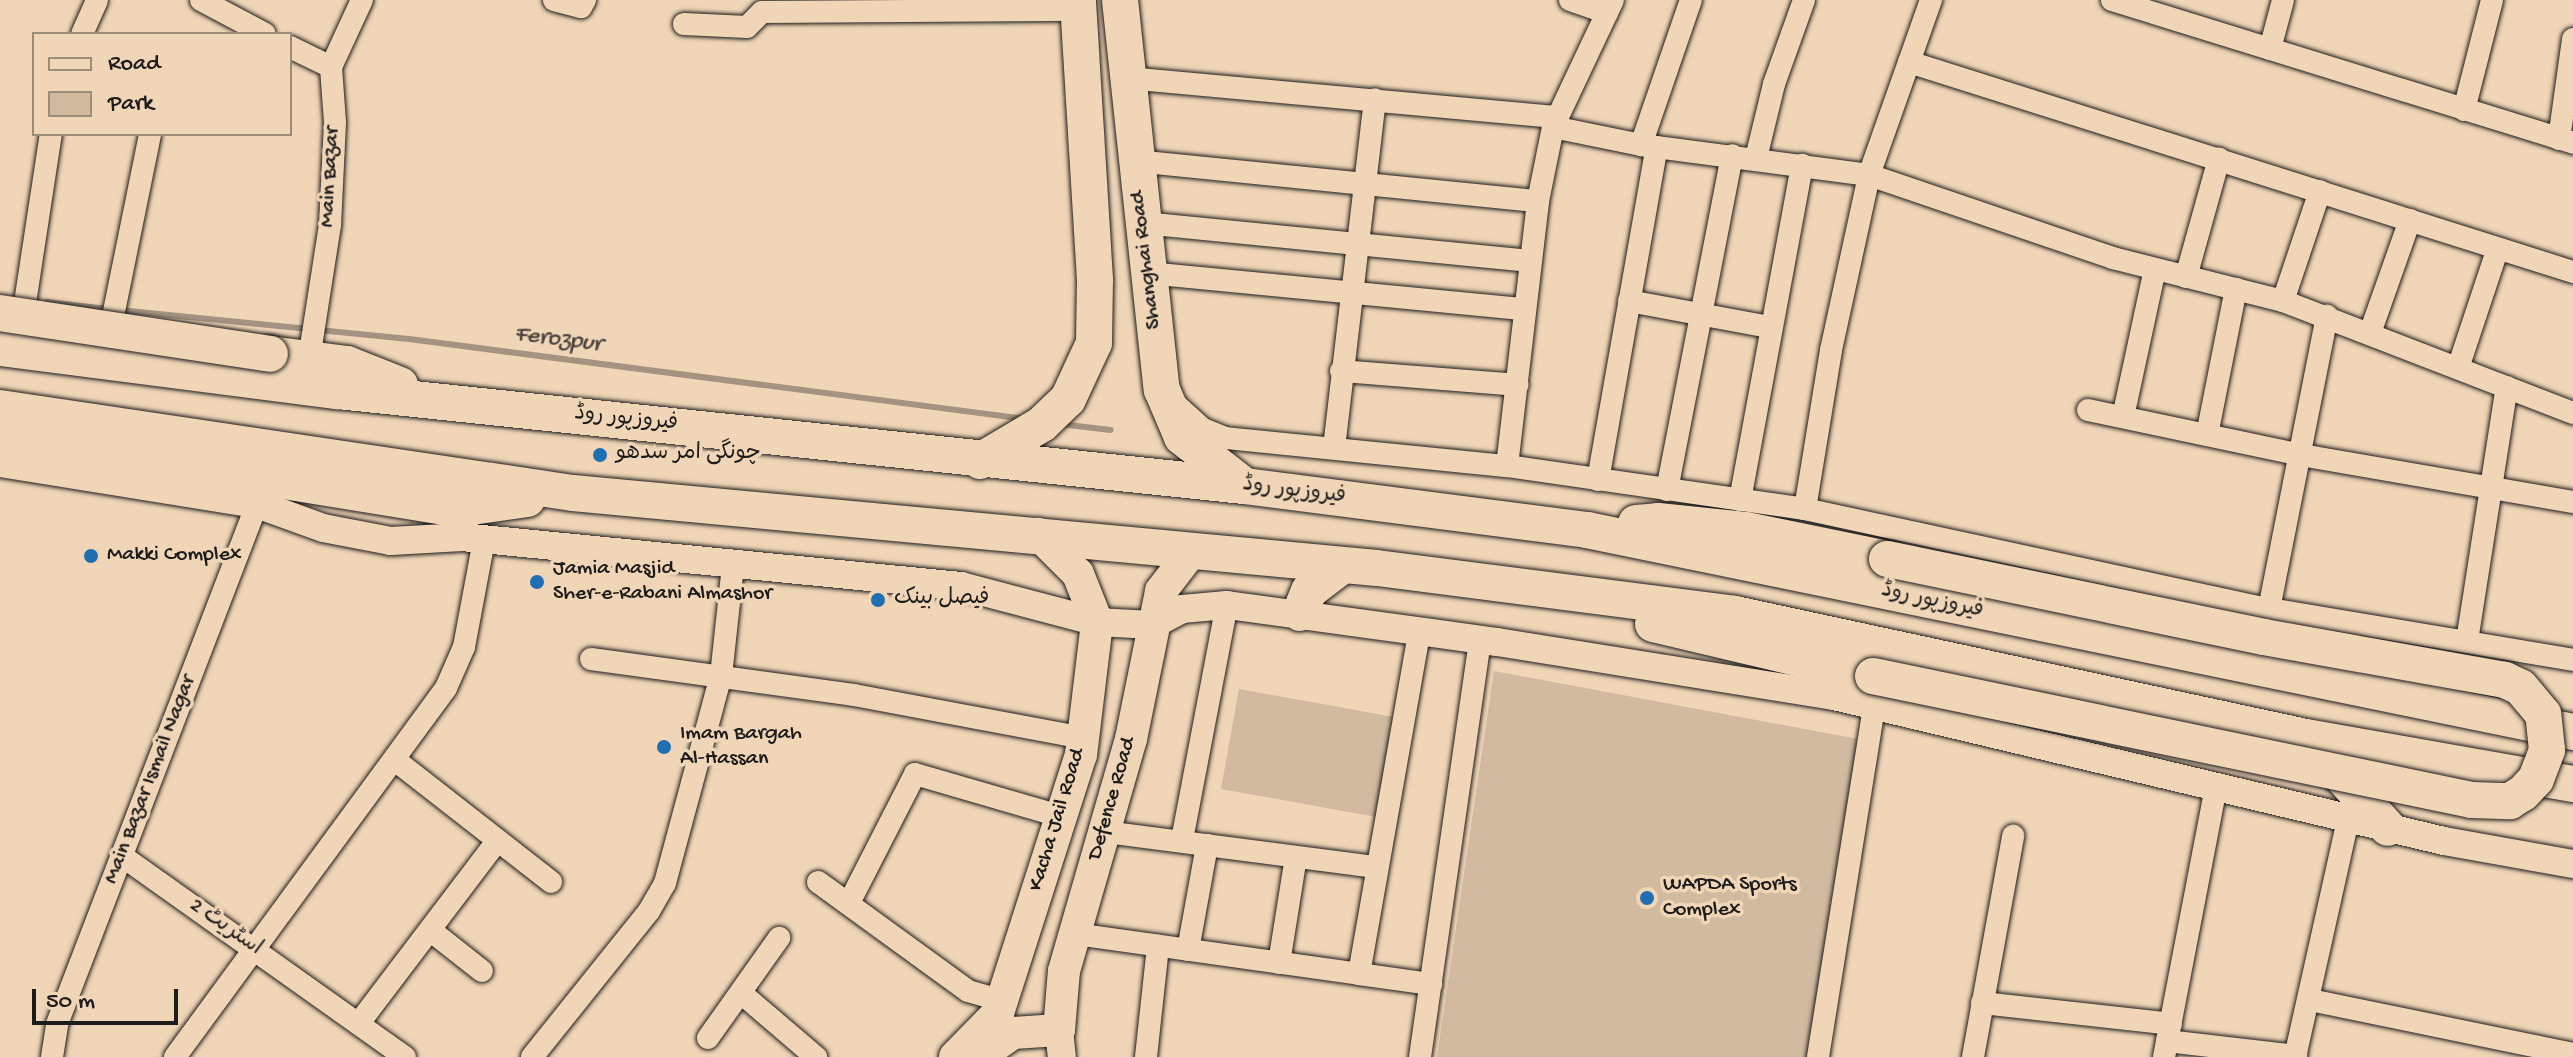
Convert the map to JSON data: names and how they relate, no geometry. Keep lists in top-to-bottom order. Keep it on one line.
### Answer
{"streets":{"main road":["Shanghai Road","فیروزپور روڈ","Defence Road","Kacha Jail Road"],"street":["Main Bazar","Main Bazar Ismail Nagar","اسٹریٹ 2"]},"crossings":[["Shanghai Road","فیروزپور روڈ"],["Main Bazar Ismail Nagar","اسٹریٹ 2"]],"water":["Ferozpur"],"places":["چونگی امر سدھو","Makki Complex","Jamia Masjid Sher-e-Rabani Almashor","فیصل بینک","Imam Bargah Al-Hassan","WAPDA Sports Complex"],"legend":["Road","Park"],"scale_bar":"50 m"}
